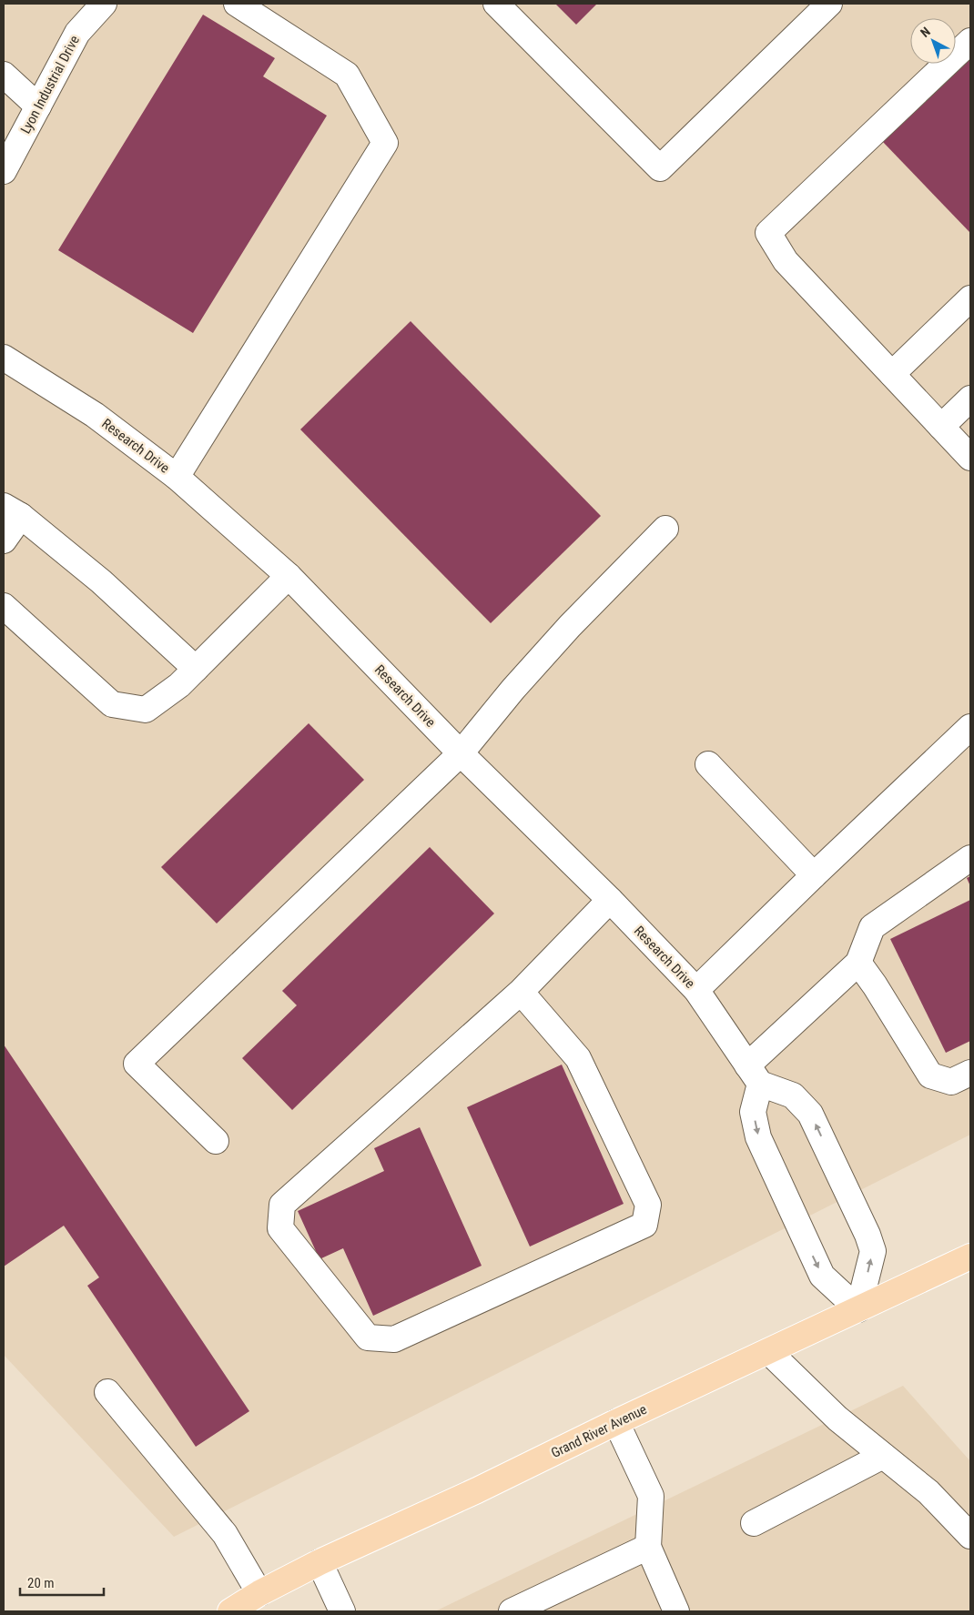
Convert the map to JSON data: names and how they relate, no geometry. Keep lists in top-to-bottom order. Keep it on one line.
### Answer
{"streets":{"main road":["Grand River Avenue"],"street":["Lyon Industrial Drive","Research Drive"]},"scale_bar":"20 m","north":"top left"}
